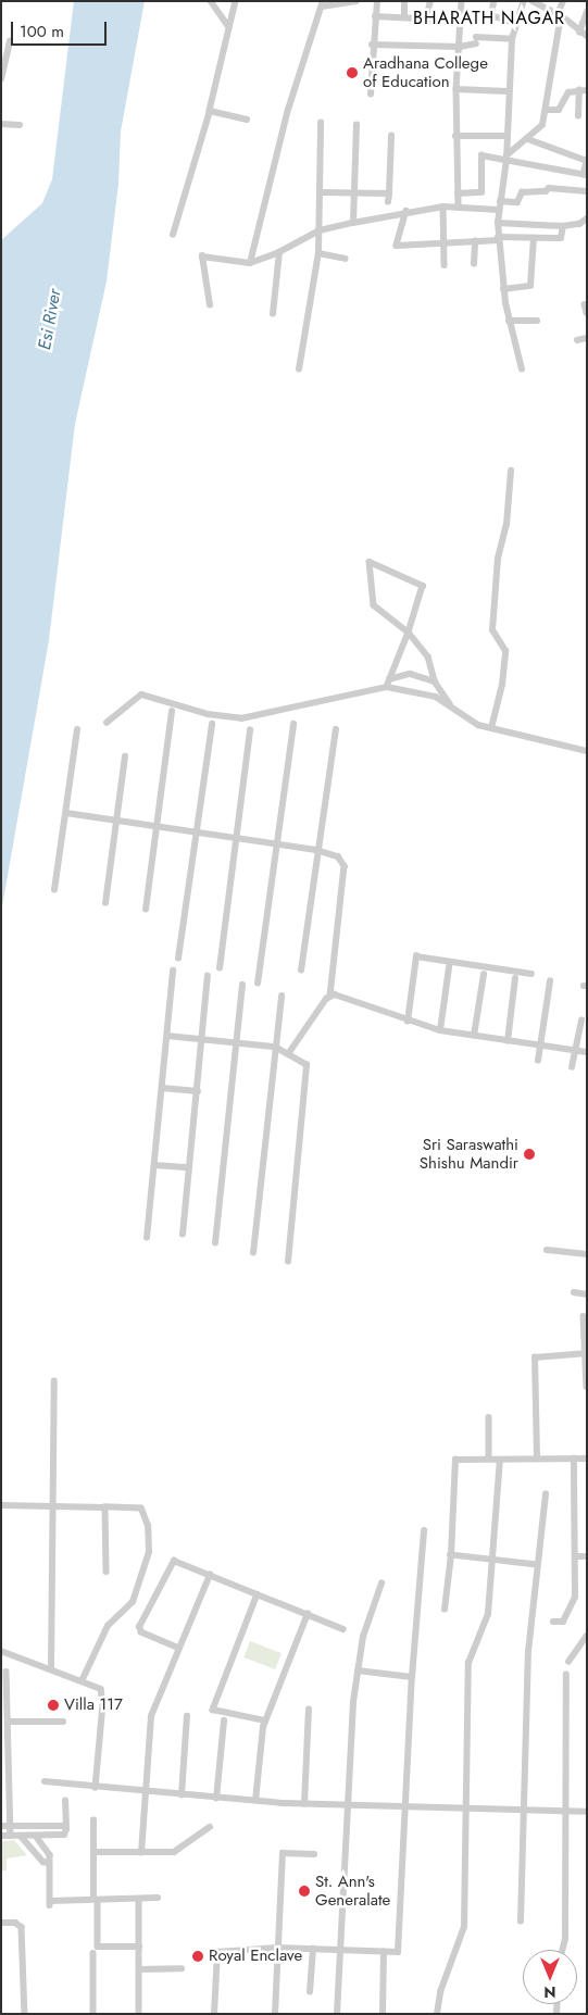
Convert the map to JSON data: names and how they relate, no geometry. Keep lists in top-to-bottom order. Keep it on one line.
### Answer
{"districts":["BHARATH NAGAR"],"water":["Esi River"],"places":["Aradhana College of Education","Sri Saraswathi Shishu Mandir","Villa 117","St. Ann's Generalate","Royal Enclave"],"scale_bar":"100 m","north":"bottom"}
